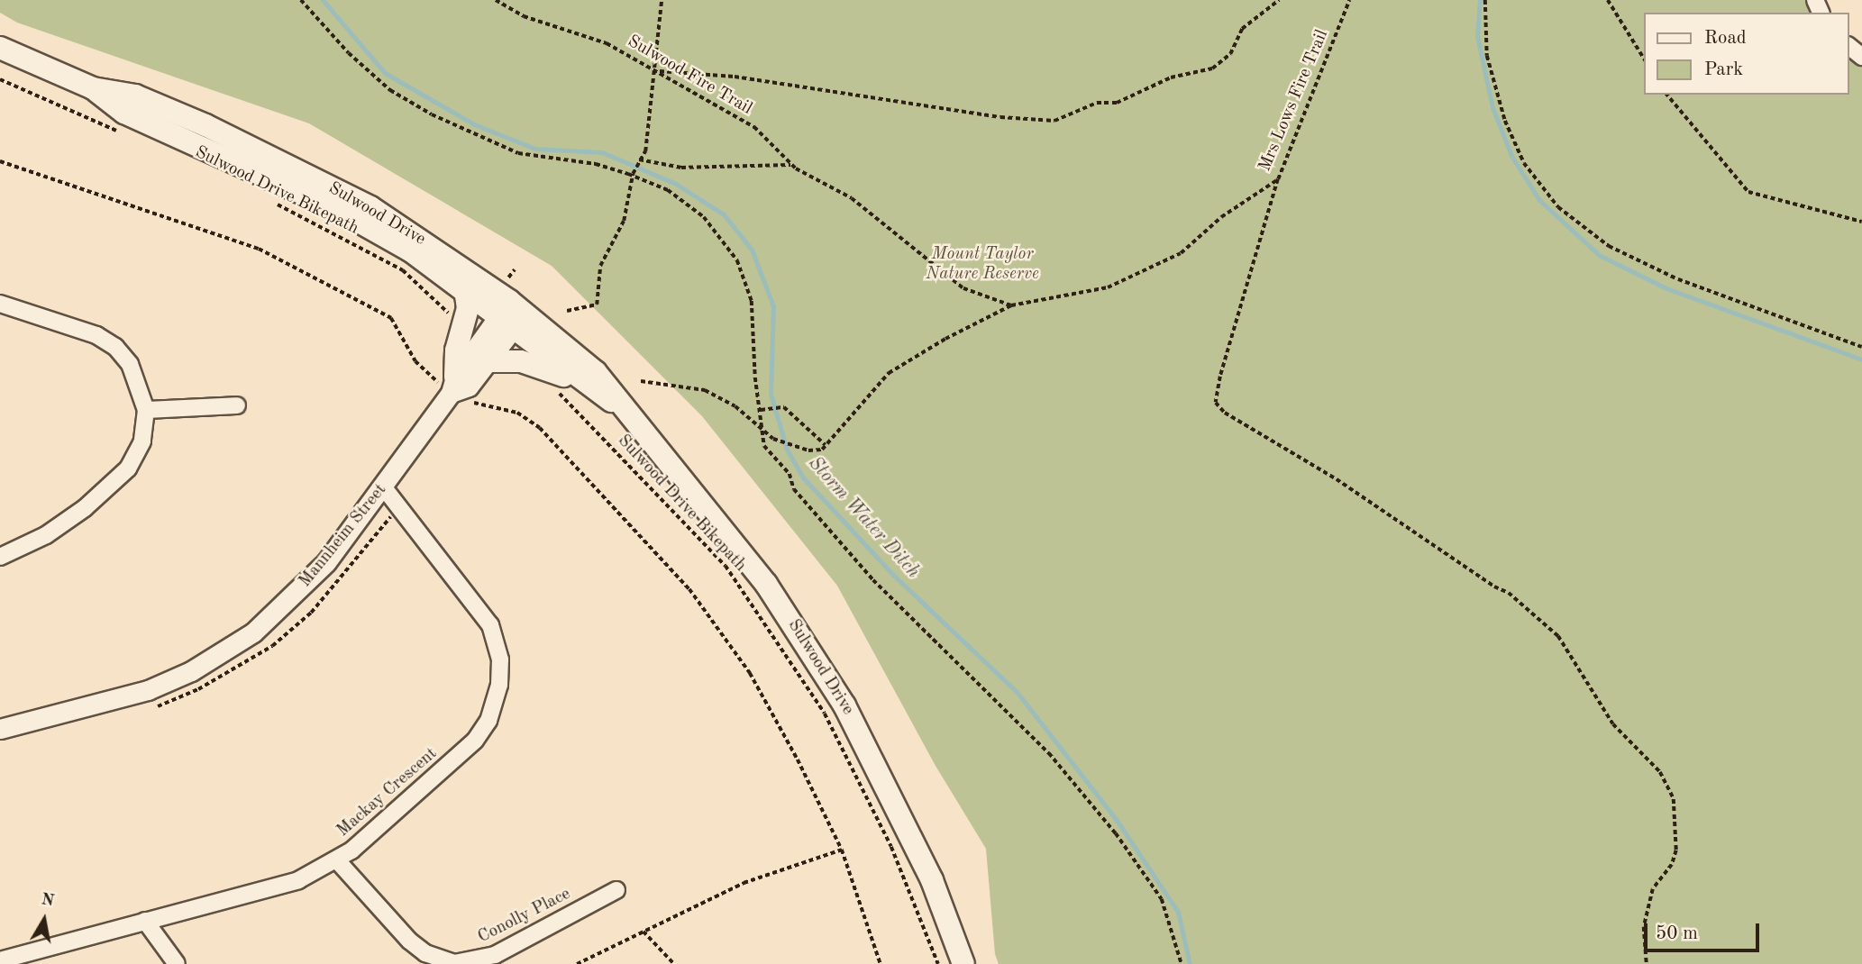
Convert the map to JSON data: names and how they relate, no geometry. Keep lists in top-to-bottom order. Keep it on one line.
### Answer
{"streets":{"main road":["Sulwood Drive"],"street":["Mannheim Street","Mackay Crescent","Conolly Place"],"path":["Sulwood Fire Trail","Mrs Lows Fire Trail","Sulwood Drive Bikepath"]},"crossings":[["Sulwood Fire Trail","Mrs Lows Fire Trail"],["Sulwood Drive","Mannheim Street"],["Mannheim Street","Mackay Crescent"],["Mackay Crescent","Conolly Place"]],"water":["Storm Water Ditch"],"parks":["Mount Taylor Nature Reserve"],"legend":["Road","Park"],"scale_bar":"50 m","north":"top"}
